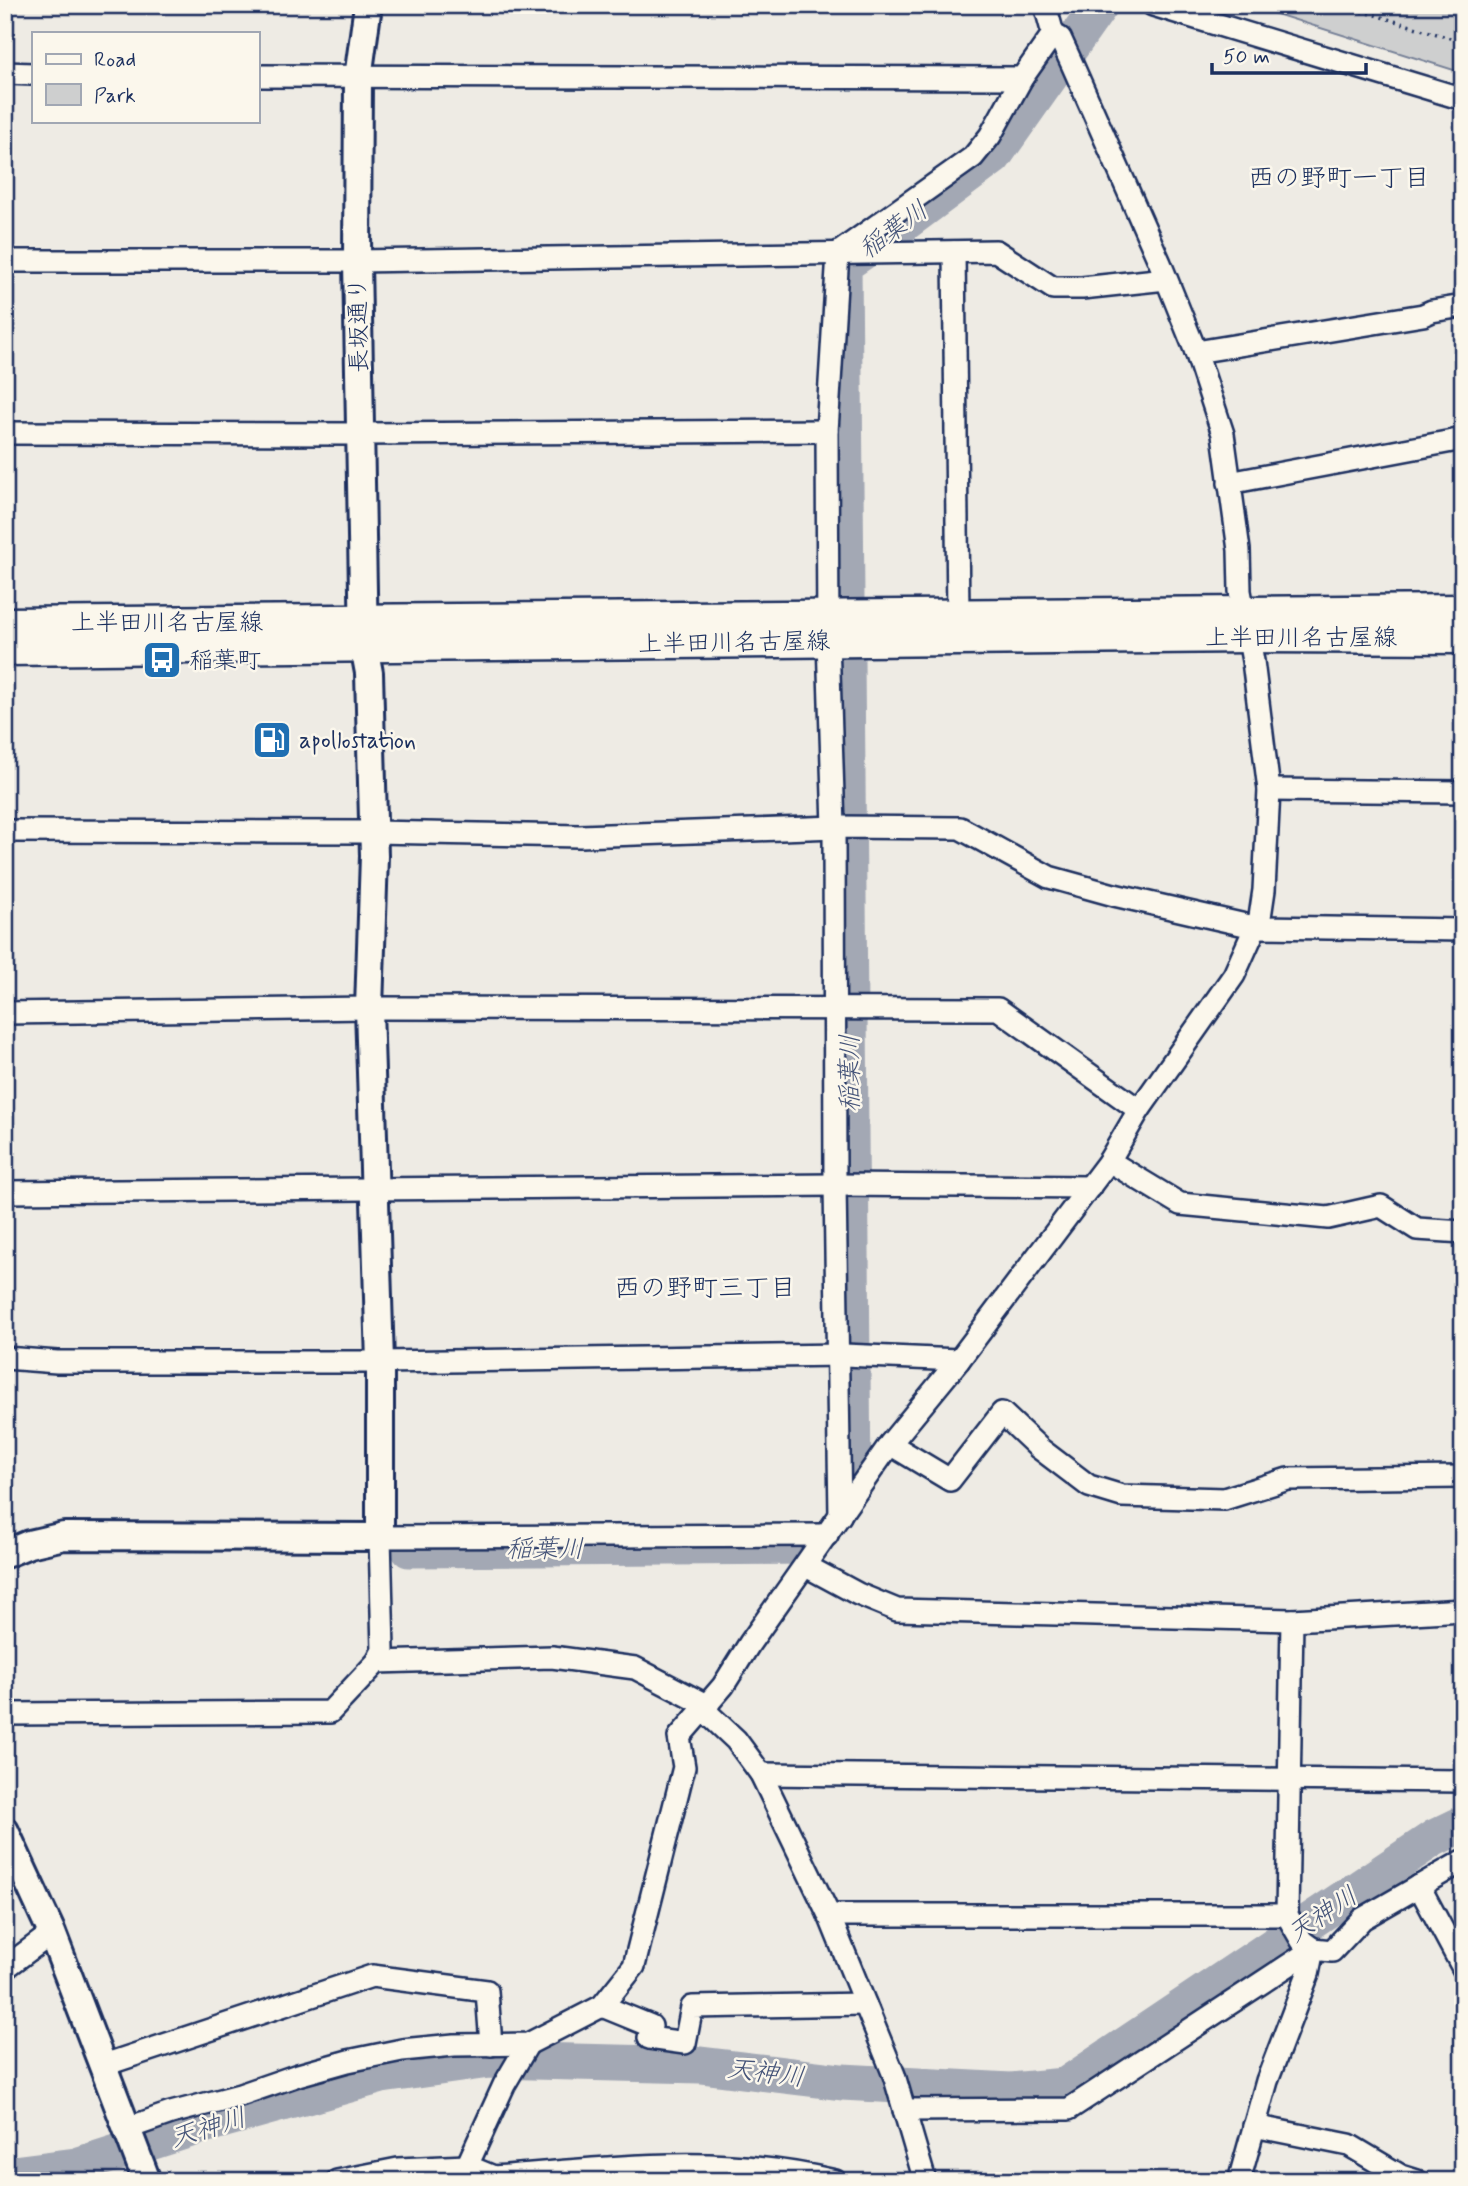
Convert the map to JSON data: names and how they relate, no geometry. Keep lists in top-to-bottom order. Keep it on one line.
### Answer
{"streets":{"main road":["上半田川名古屋線"],"street":["長坂通り"]},"crossings":[["長坂通り","上半田川名古屋線"]],"districts":["西の野町一丁目","西の野町三丁目"],"water":["稲葉川","天神川"],"places":{"bus stop":["稲葉町"],"fuel station":["apollostation"]},"legend":["Road","Park"],"scale_bar":"50 m"}
